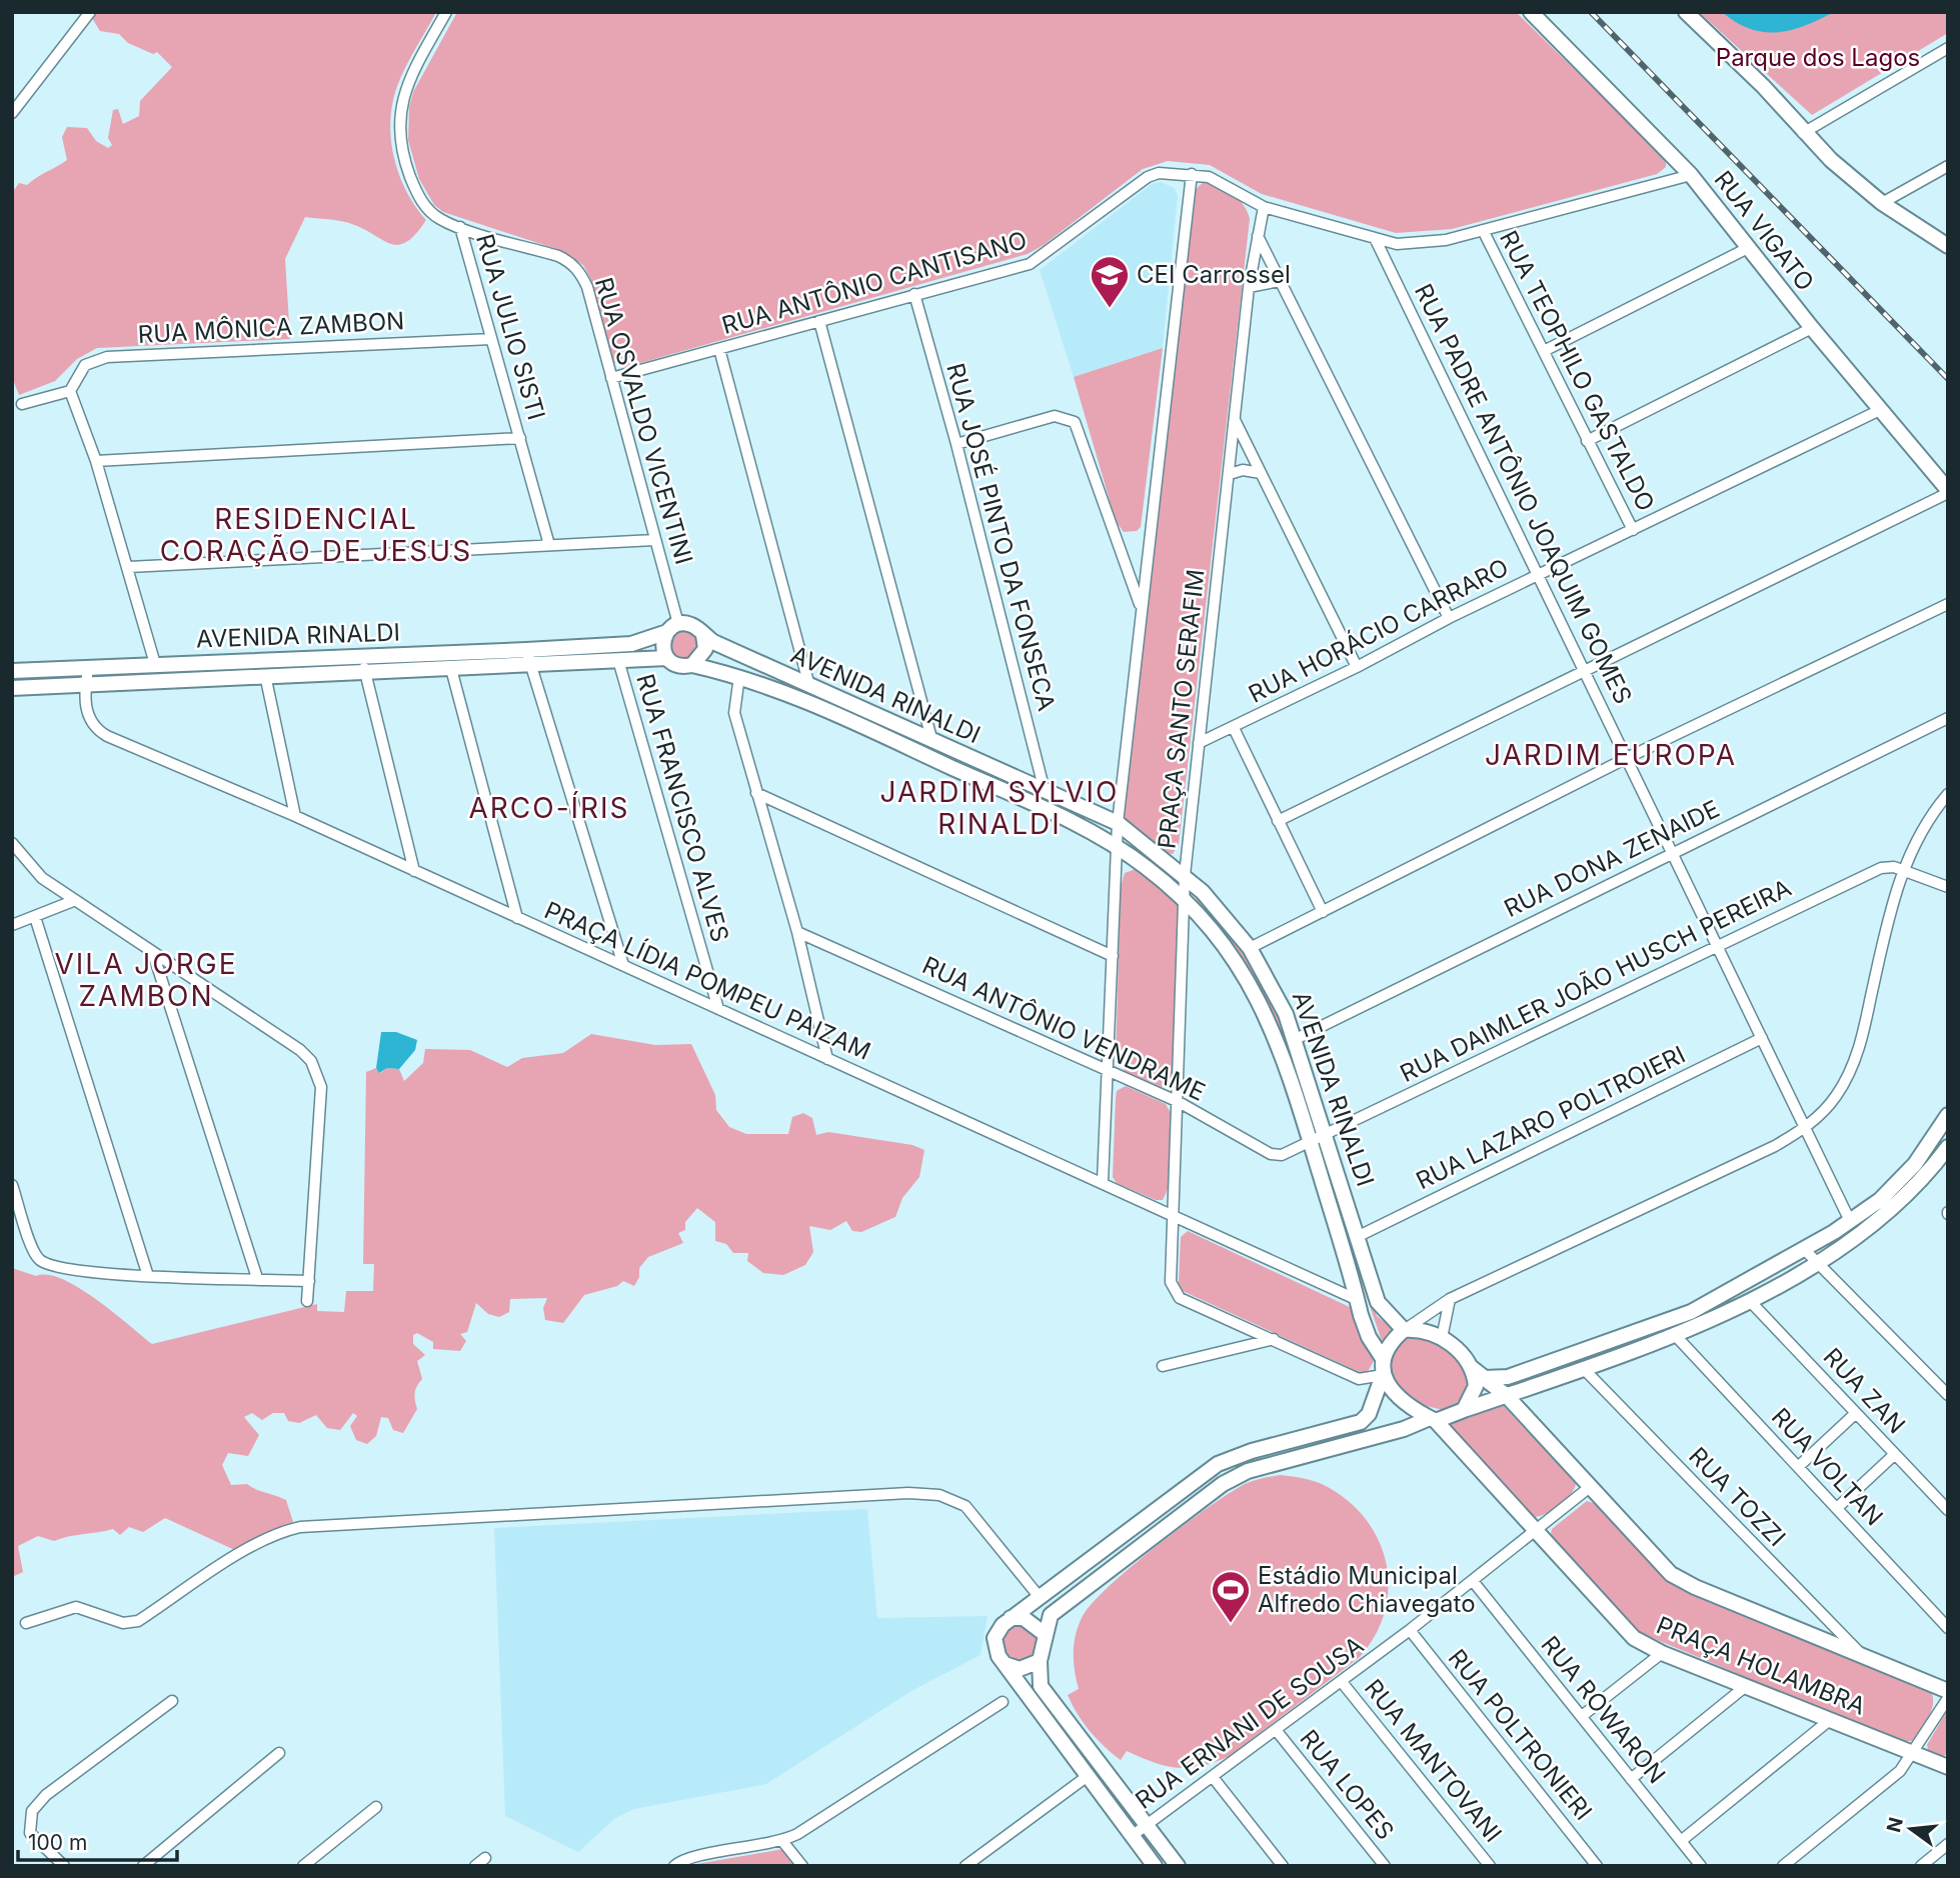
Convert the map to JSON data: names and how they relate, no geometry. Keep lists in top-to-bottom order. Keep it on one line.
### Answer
{"streets":{"main road":["RUA VIGATO","AVENIDA RINALDI","PRAÇA HOLAMBRA"],"street":["RUA ANTÔNIO CANTISANO","RUA JULIO SISTI","RUA MÔNICA ZAMBON","RUA TEOPHILO GASTALDO","RUA OSVALDO VICENTINI","RUA PADRE ANTÔNIO JOAQUIM GOMES","RUA JOSÉ PINTO DA FONSECA","RUA HORÁCIO CARRARO","PRAÇA SANTO SERAFIM","RUA FRANCISCO ALVES","RUA DONA ZENAIDE","PRAÇA LÍDIA POMPEU PAIZAM","RUA DAIMLER JOÃO HUSCH PEREIRA","RUA ANTÔNIO VENDRAME","RUA LAZARO POLTROIERI","RUA ZAN","RUA VOLTAN","RUA TOZZI","RUA ROWARON","RUA ERNANI DE SOUSA","RUA POLTRONIERI","RUA MANTOVANI","RUA LOPES"]},"crossings":[["RUA VIGATO","RUA ANTÔNIO CANTISANO"],["RUA VIGATO","RUA HORÁCIO CARRARO"],["RUA ANTÔNIO CANTISANO","RUA TEOPHILO GASTALDO"],["RUA ANTÔNIO CANTISANO","RUA OSVALDO VICENTINI"],["RUA ANTÔNIO CANTISANO","RUA PADRE ANTÔNIO JOAQUIM GOMES"],["RUA ANTÔNIO CANTISANO","RUA JOSÉ PINTO DA FONSECA"],["RUA ANTÔNIO CANTISANO","PRAÇA SANTO SERAFIM"],["RUA JULIO SISTI","RUA MÔNICA ZAMBON"],["RUA JULIO SISTI","RUA OSVALDO VICENTINI"],["RUA TEOPHILO GASTALDO","RUA HORÁCIO CARRARO"],["RUA OSVALDO VICENTINI","AVENIDA RINALDI"],["RUA PADRE ANTÔNIO JOAQUIM GOMES","RUA HORÁCIO CARRARO"],["RUA PADRE ANTÔNIO JOAQUIM GOMES","RUA DONA ZENAIDE"],["RUA PADRE ANTÔNIO JOAQUIM GOMES","RUA DAIMLER JOÃO HUSCH PEREIRA"],["RUA PADRE ANTÔNIO JOAQUIM GOMES","RUA LAZARO POLTROIERI"],["RUA JOSÉ PINTO DA FONSECA","AVENIDA RINALDI"],["RUA HORÁCIO CARRARO","PRAÇA SANTO SERAFIM"],["AVENIDA RINALDI","PRAÇA SANTO SERAFIM"],["AVENIDA RINALDI","RUA FRANCISCO ALVES"],["AVENIDA RINALDI","RUA DONA ZENAIDE"],["AVENIDA RINALDI","PRAÇA LÍDIA POMPEU PAIZAM"],["AVENIDA RINALDI","RUA DAIMLER JOÃO HUSCH PEREIRA"],["AVENIDA RINALDI","RUA ANTÔNIO VENDRAME"],["AVENIDA RINALDI","RUA LAZARO POLTROIERI"],["AVENIDA RINALDI","PRAÇA HOLAMBRA"],["PRAÇA SANTO SERAFIM","PRAÇA LÍDIA POMPEU PAIZAM"],["PRAÇA SANTO SERAFIM","RUA ANTÔNIO VENDRAME"],["RUA FRANCISCO ALVES","PRAÇA LÍDIA POMPEU PAIZAM"],["RUA DAIMLER JOÃO HUSCH PEREIRA","RUA ANTÔNIO VENDRAME"],["RUA TOZZI","PRAÇA HOLAMBRA"],["PRAÇA HOLAMBRA","RUA ERNANI DE SOUSA"],["RUA ROWARON","RUA ERNANI DE SOUSA"],["RUA ERNANI DE SOUSA","RUA POLTRONIERI"],["RUA ERNANI DE SOUSA","RUA MANTOVANI"],["RUA ERNANI DE SOUSA","RUA LOPES"]],"districts":["RESIDENCIAL CORAÇÃO DE JESUS","JARDIM EUROPA","JARDIM SYLVIO RINALDI","ARCO-ÍRIS","VILA JORGE ZAMBON"],"parks":["Parque dos Lagos"],"places":{"school or university":["CEI Carrossel"],"sports":["Estádio Municipal Alfredo Chiavegato"]},"scale_bar":"100 m","north":"left"}
